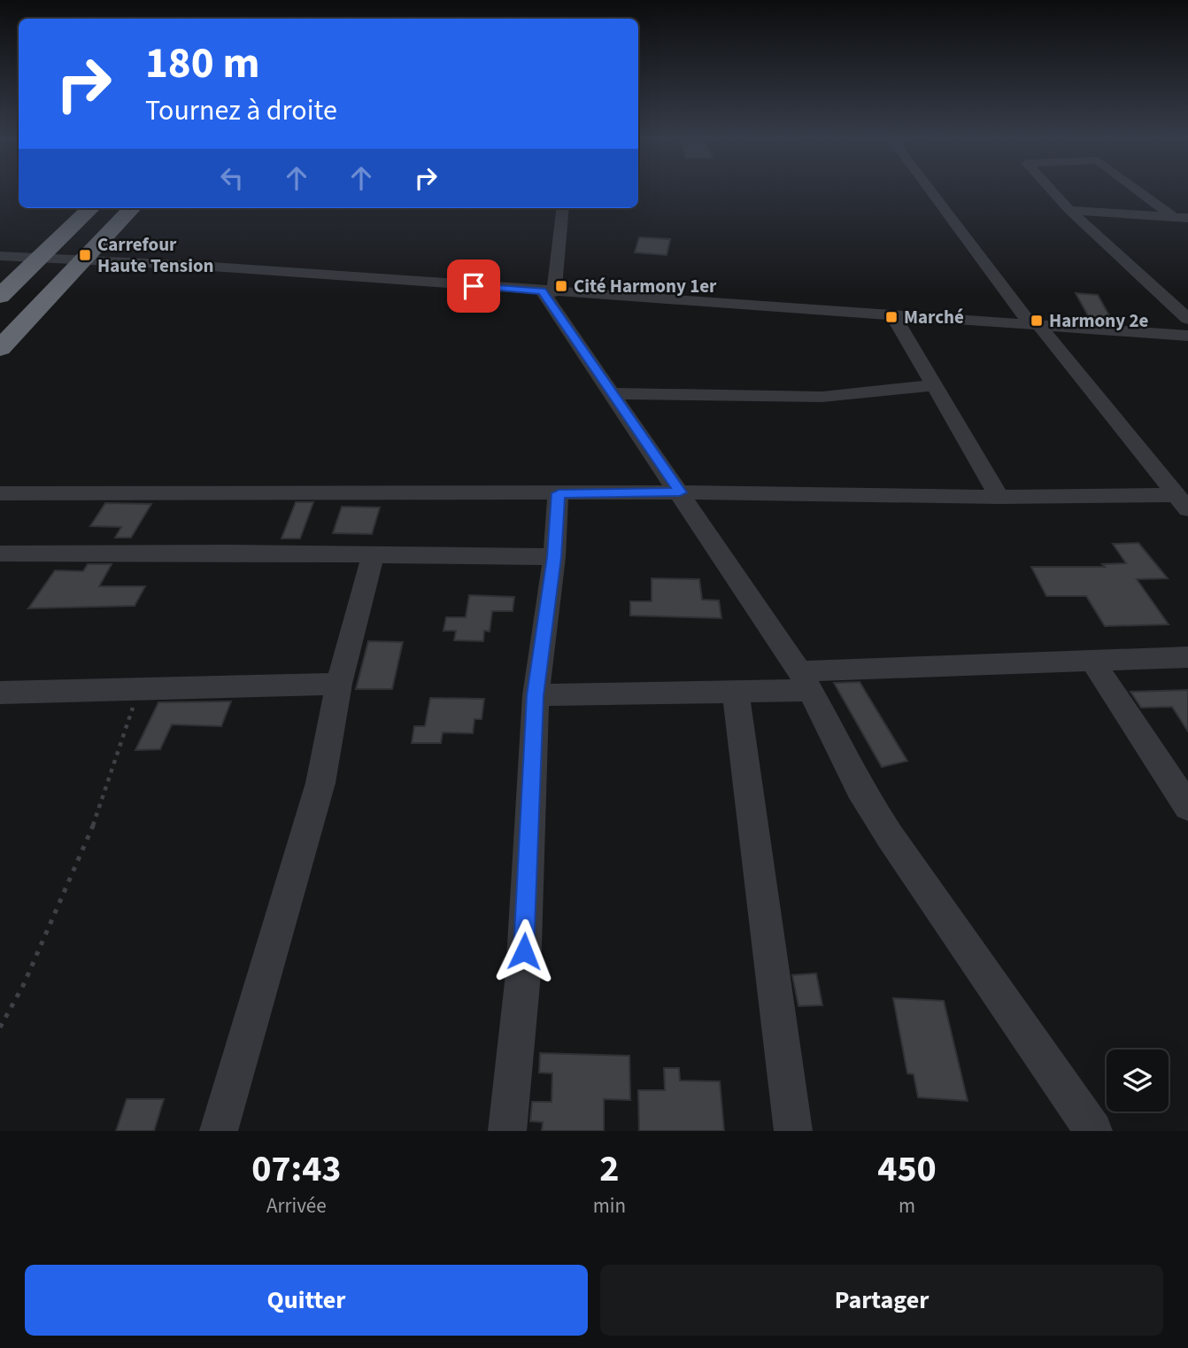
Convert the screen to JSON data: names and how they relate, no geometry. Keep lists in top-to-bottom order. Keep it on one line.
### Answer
{"places":{"transit":["Carrefour Haute Tension","Cité Harmony 1er","Marché","Harmony 2e"]},"page":{"turn":["180 m","Tournez à droite"],"eta":["07:43","Arrivée","2","min","450","m"],"buttons":["Quitter","Partager"]}}
